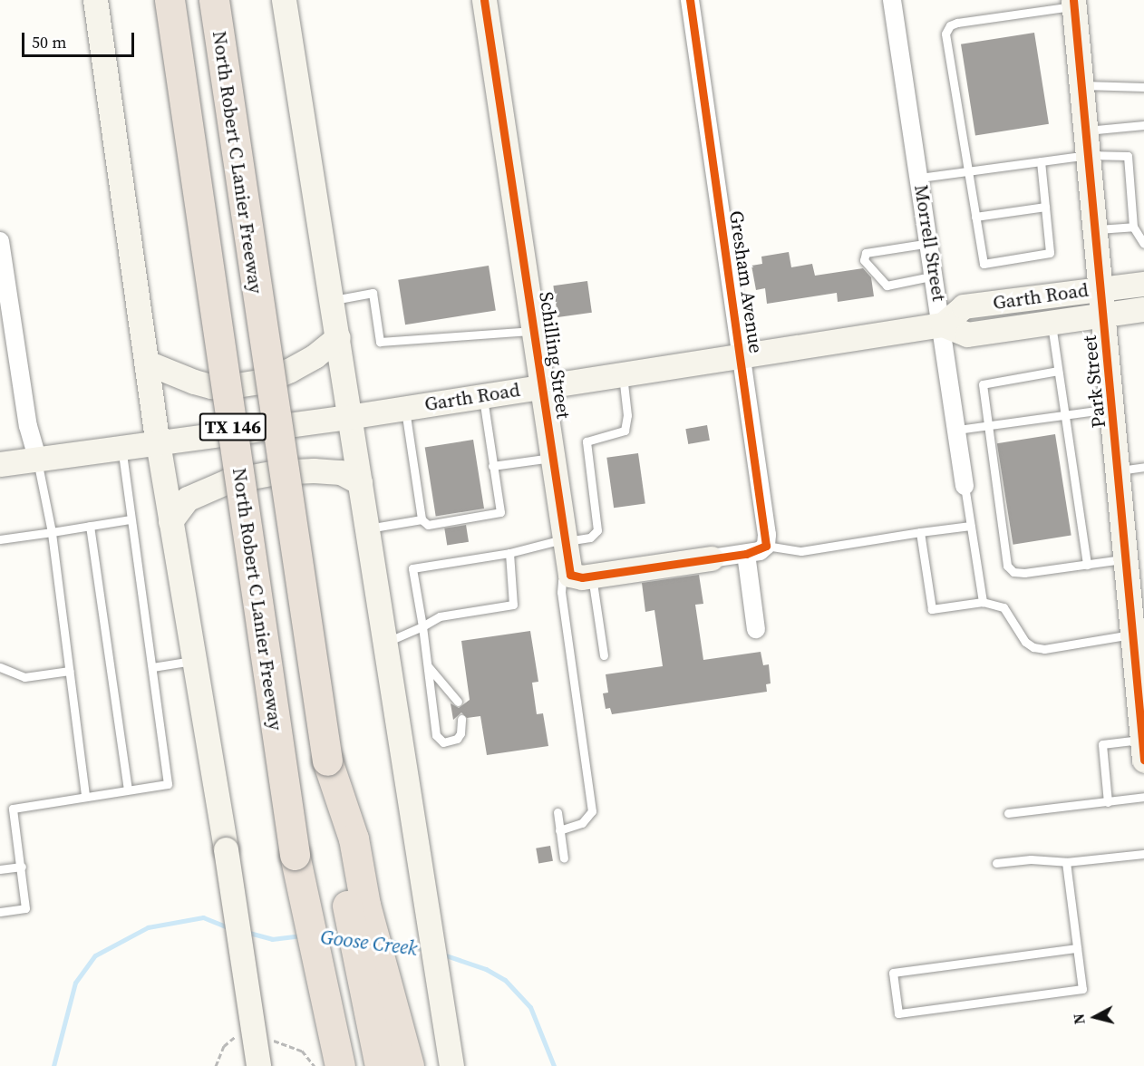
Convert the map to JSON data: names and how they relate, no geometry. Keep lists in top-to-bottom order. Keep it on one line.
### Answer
{"streets":{"highway":["North Robert C Lanier Freeway","TX 146"],"main road":["Garth Road","Schilling Street","Park Street"],"street":["Morrell Street","Gresham Avenue"]},"crossings":[["Morrell Street","Garth Road"],["Gresham Avenue","Garth Road"],["Garth Road","Schilling Street"],["Garth Road","Park Street"]],"water":["Goose Creek"],"scale_bar":"50 m","north":"left"}
